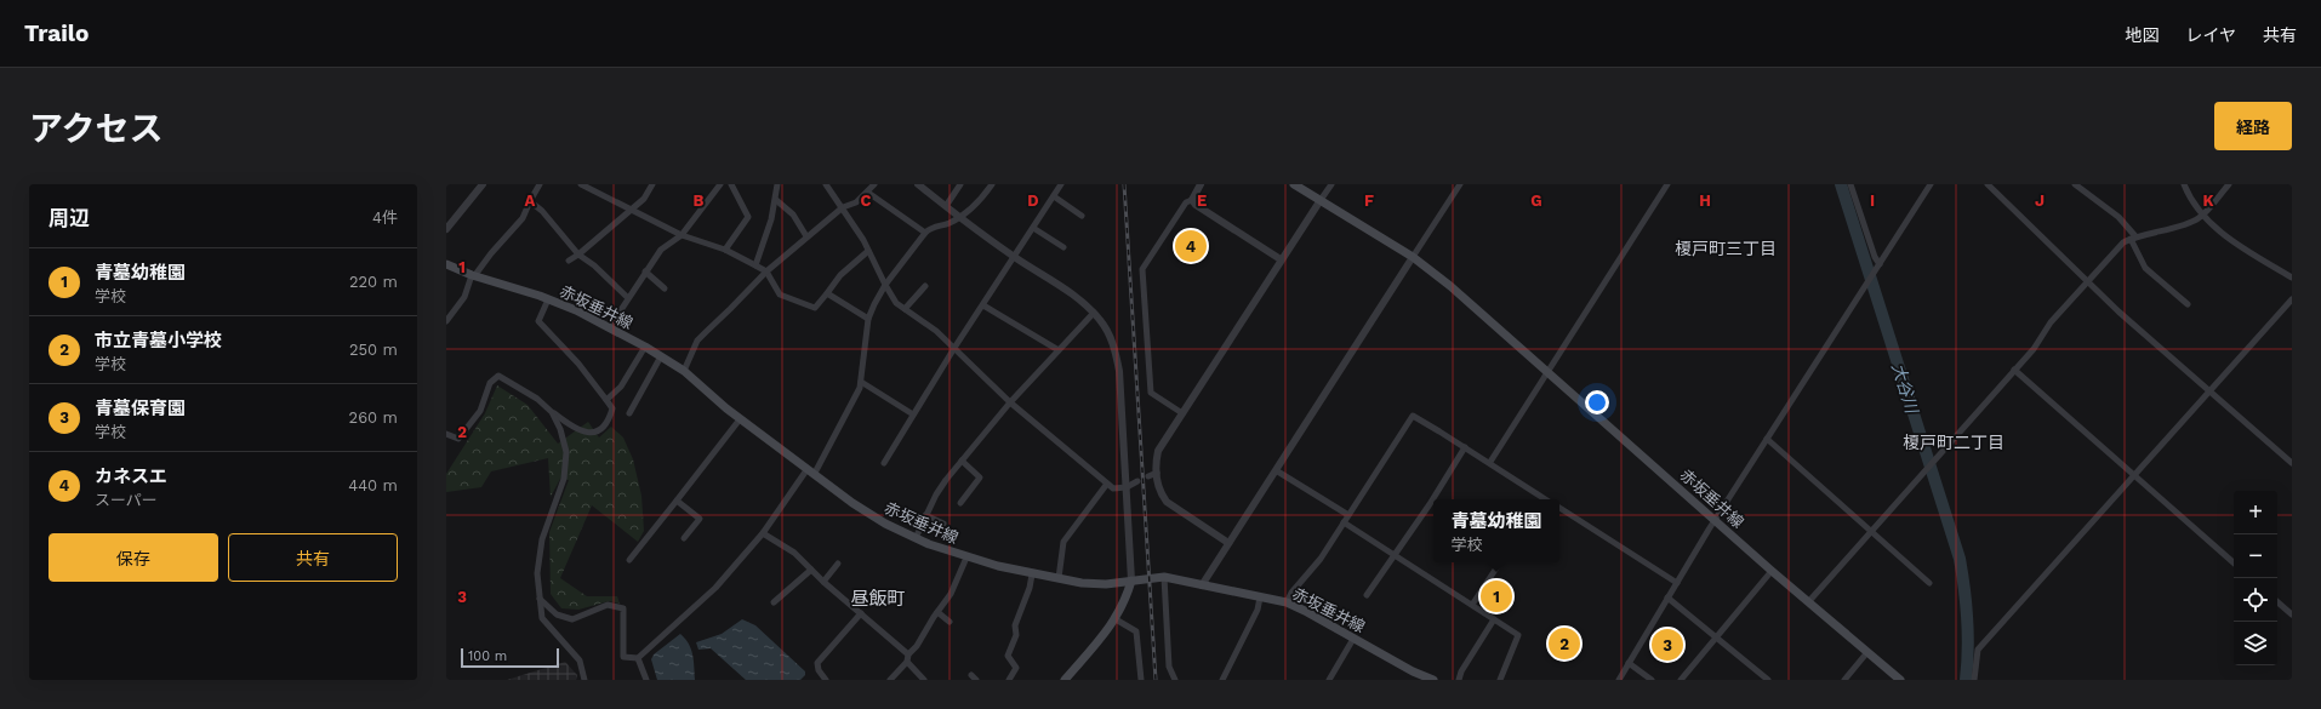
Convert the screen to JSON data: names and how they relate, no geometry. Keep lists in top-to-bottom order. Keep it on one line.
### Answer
{"streets":{"main road":["赤坂垂井線"]},"districts":["榎戸町三丁目","榎戸町二丁目","昼飯町"],"water":["大谷川"],"scale_bar":"100 m","page":{"header":"Trailo","nav":["地図","レイヤ","共有"],"title":"アクセス","buttons":["経路",["保存","共有"]],"heading":["周辺","4件"],"pins":["4","1","2","3"],"list":[{"mark":"1","name":"青墓幼稚園","note":"学校","value":"220 m"},{"mark":"2","name":"市立青墓小学校","note":"学校","value":"250 m"},{"mark":"3","name":"青墓保育園","note":"学校","value":"260 m"},{"mark":"4","name":"カネスエ","note":"スーパー","value":"440 m"}],"map_buttons":["+","−"],"popup":["青墓幼稚園","学校"],"scale":"100 m"},"grid":{"columns":["A","B","C","D","E","F","G","H","I","J","K"],"rows":["1","2","3"]}}
